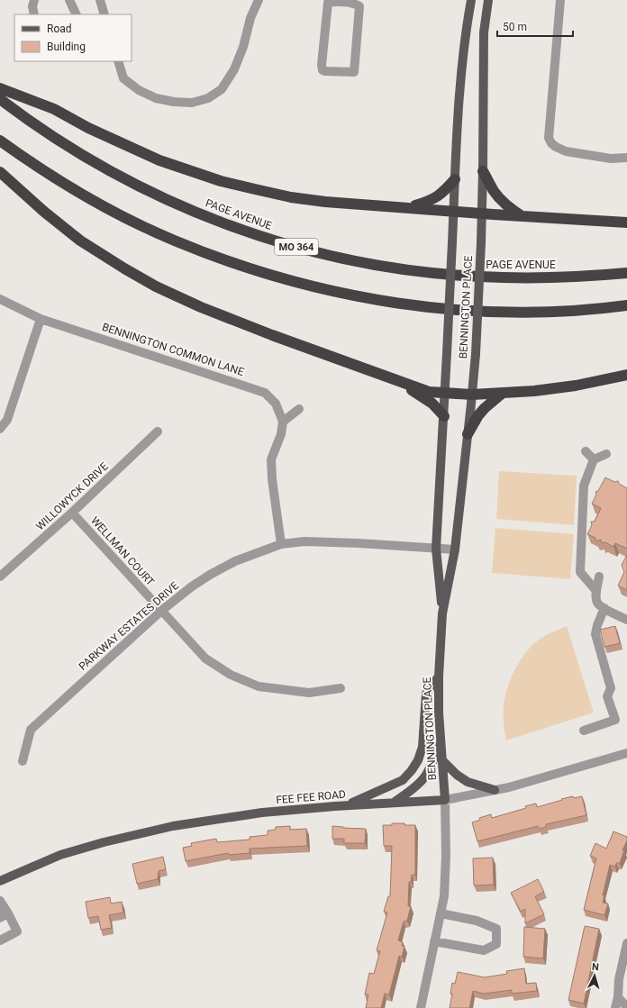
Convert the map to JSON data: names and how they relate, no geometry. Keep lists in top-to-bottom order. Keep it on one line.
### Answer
{"streets":{"highway":["PAGE AVENUE","MO 364"],"main road":["BENNINGTON PLACE","FEE FEE ROAD"],"street":["BENNINGTON COMMON LANE","WILLOWYCK DRIVE","WELLMAN COURT","PARKWAY ESTATES DRIVE"]},"crossings":[["BENNINGTON PLACE","PARKWAY ESTATES DRIVE"],["BENNINGTON PLACE","FEE FEE ROAD"],["WILLOWYCK DRIVE","WELLMAN COURT"],["WELLMAN COURT","PARKWAY ESTATES DRIVE"]],"legend":["Road","Building"],"scale_bar":"50 m","north":"top"}
